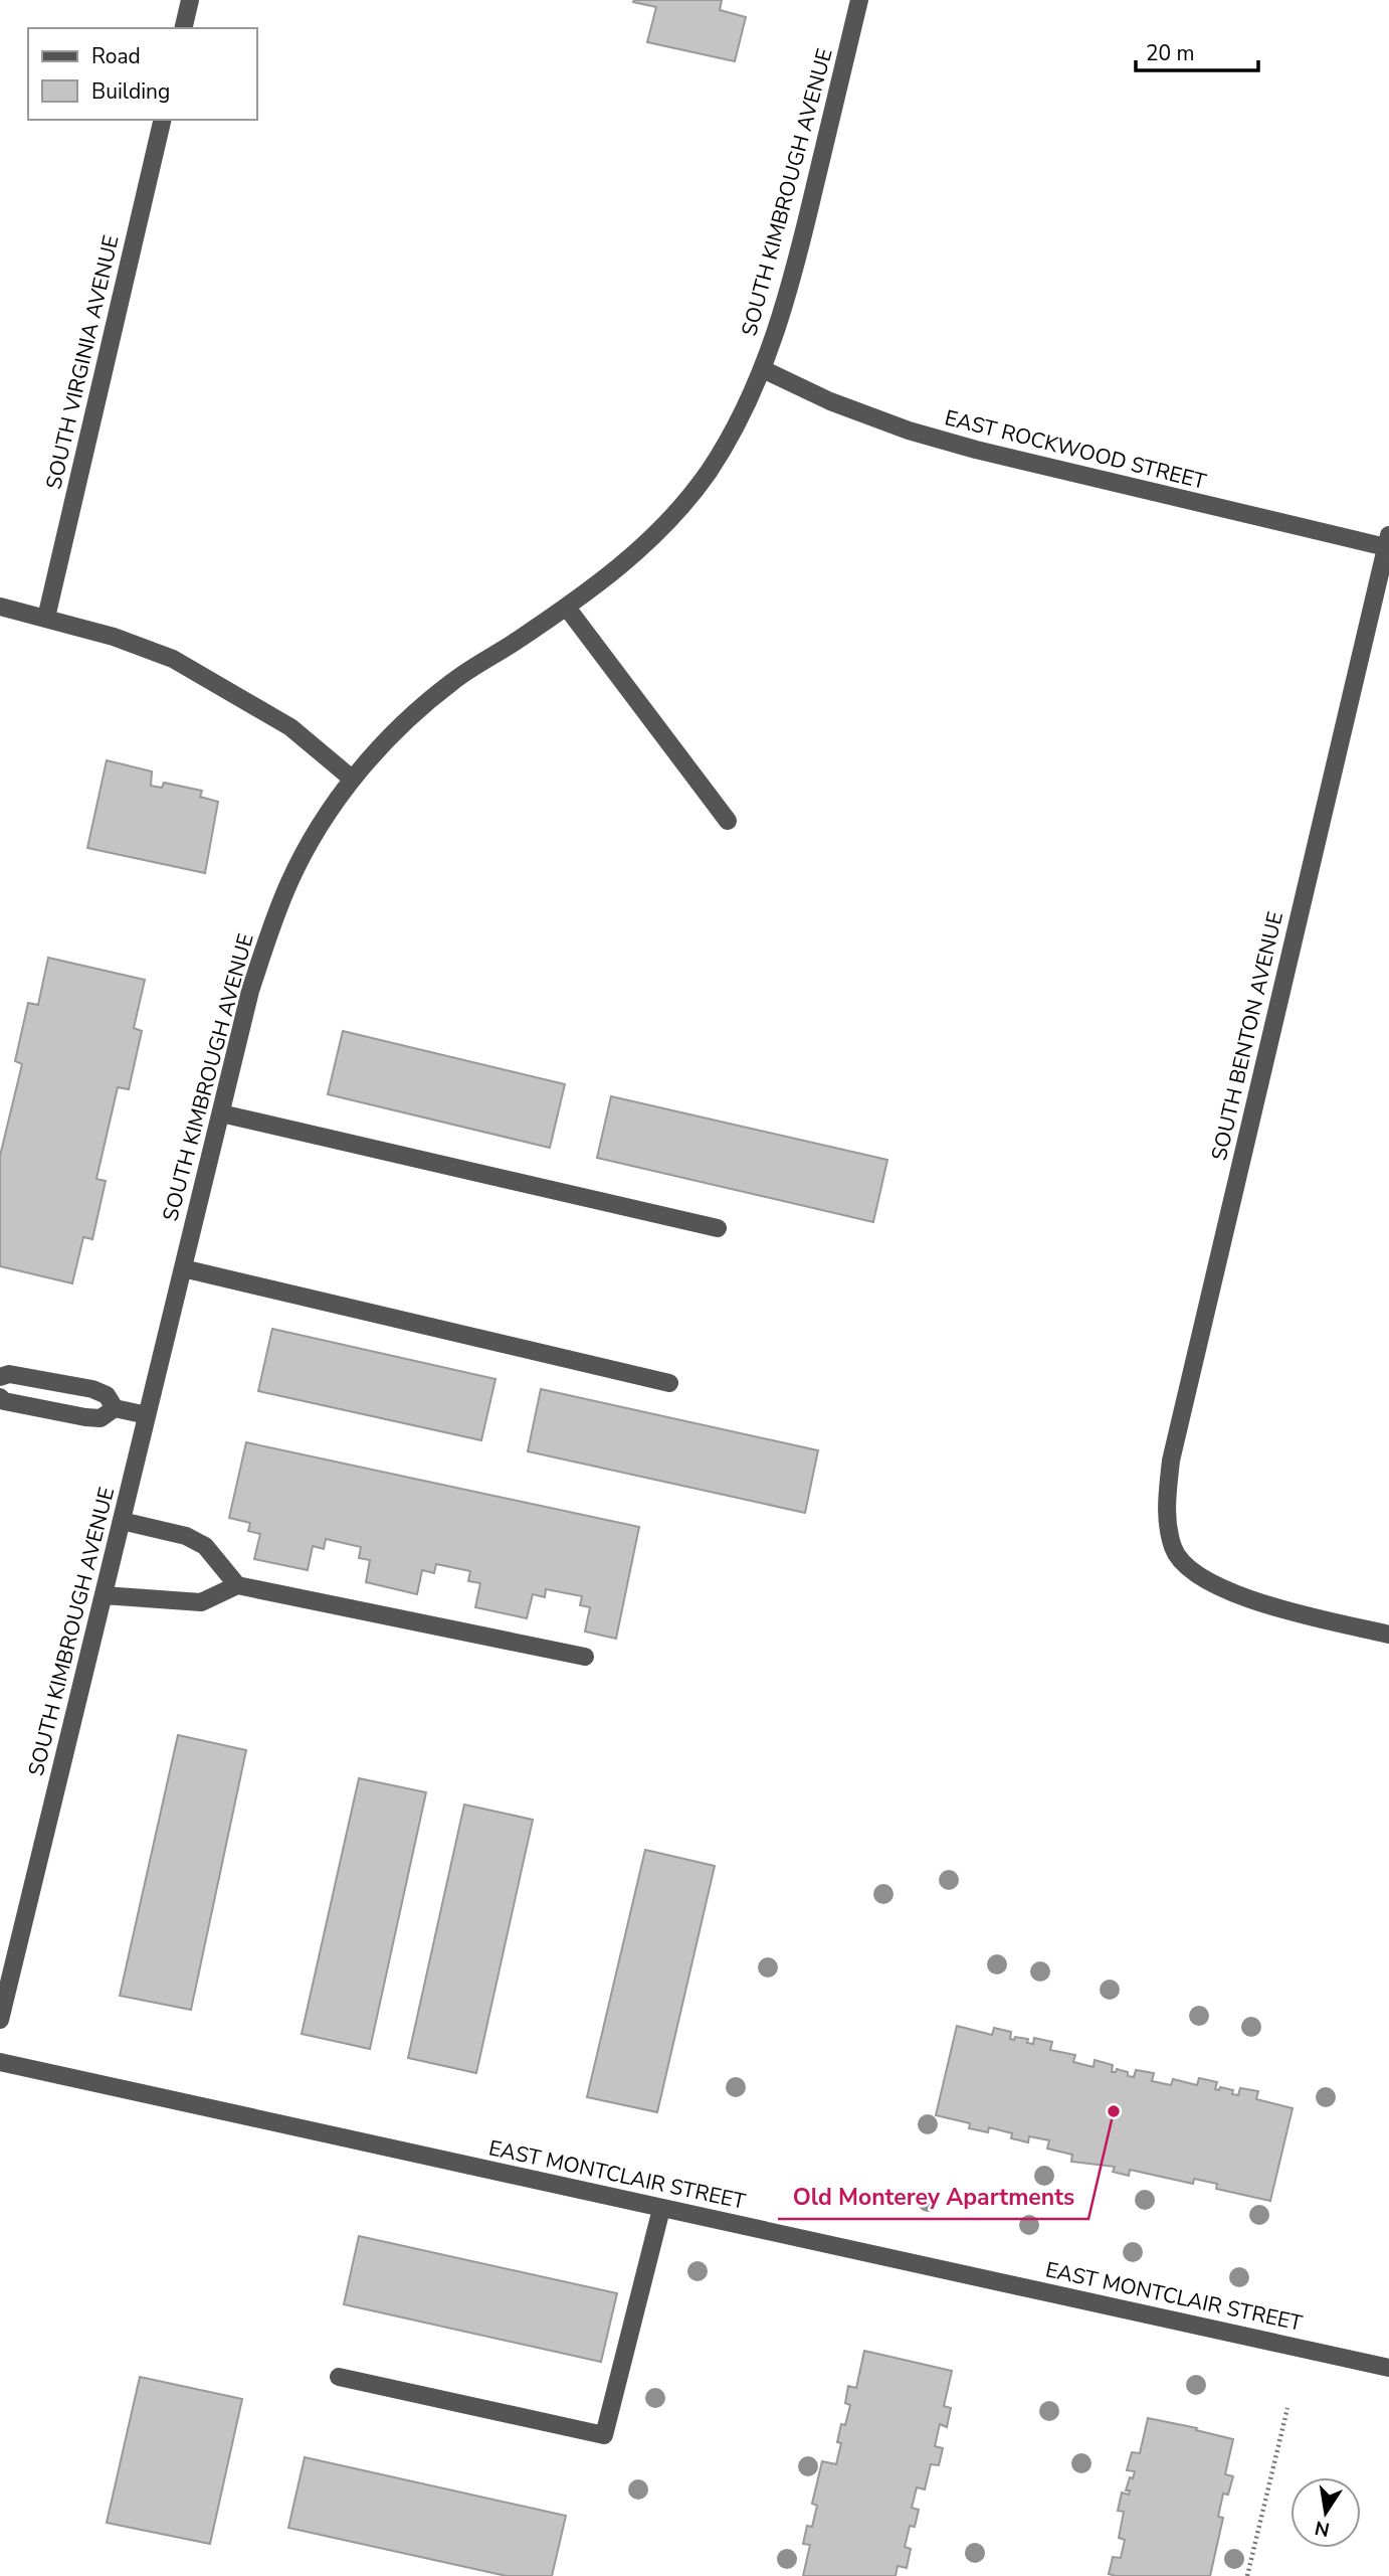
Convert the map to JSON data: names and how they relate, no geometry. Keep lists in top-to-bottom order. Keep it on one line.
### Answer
{"streets":{"street":["SOUTH KIMBROUGH AVENUE","SOUTH VIRGINIA AVENUE","EAST ROCKWOOD STREET","SOUTH BENTON AVENUE","EAST MONTCLAIR STREET"]},"crossings":[["SOUTH KIMBROUGH AVENUE","EAST ROCKWOOD STREET"],["EAST ROCKWOOD STREET","SOUTH BENTON AVENUE"]],"places":["Old Monterey Apartments"],"legend":["Road","Building"],"scale_bar":"20 m","north":"bottom"}
